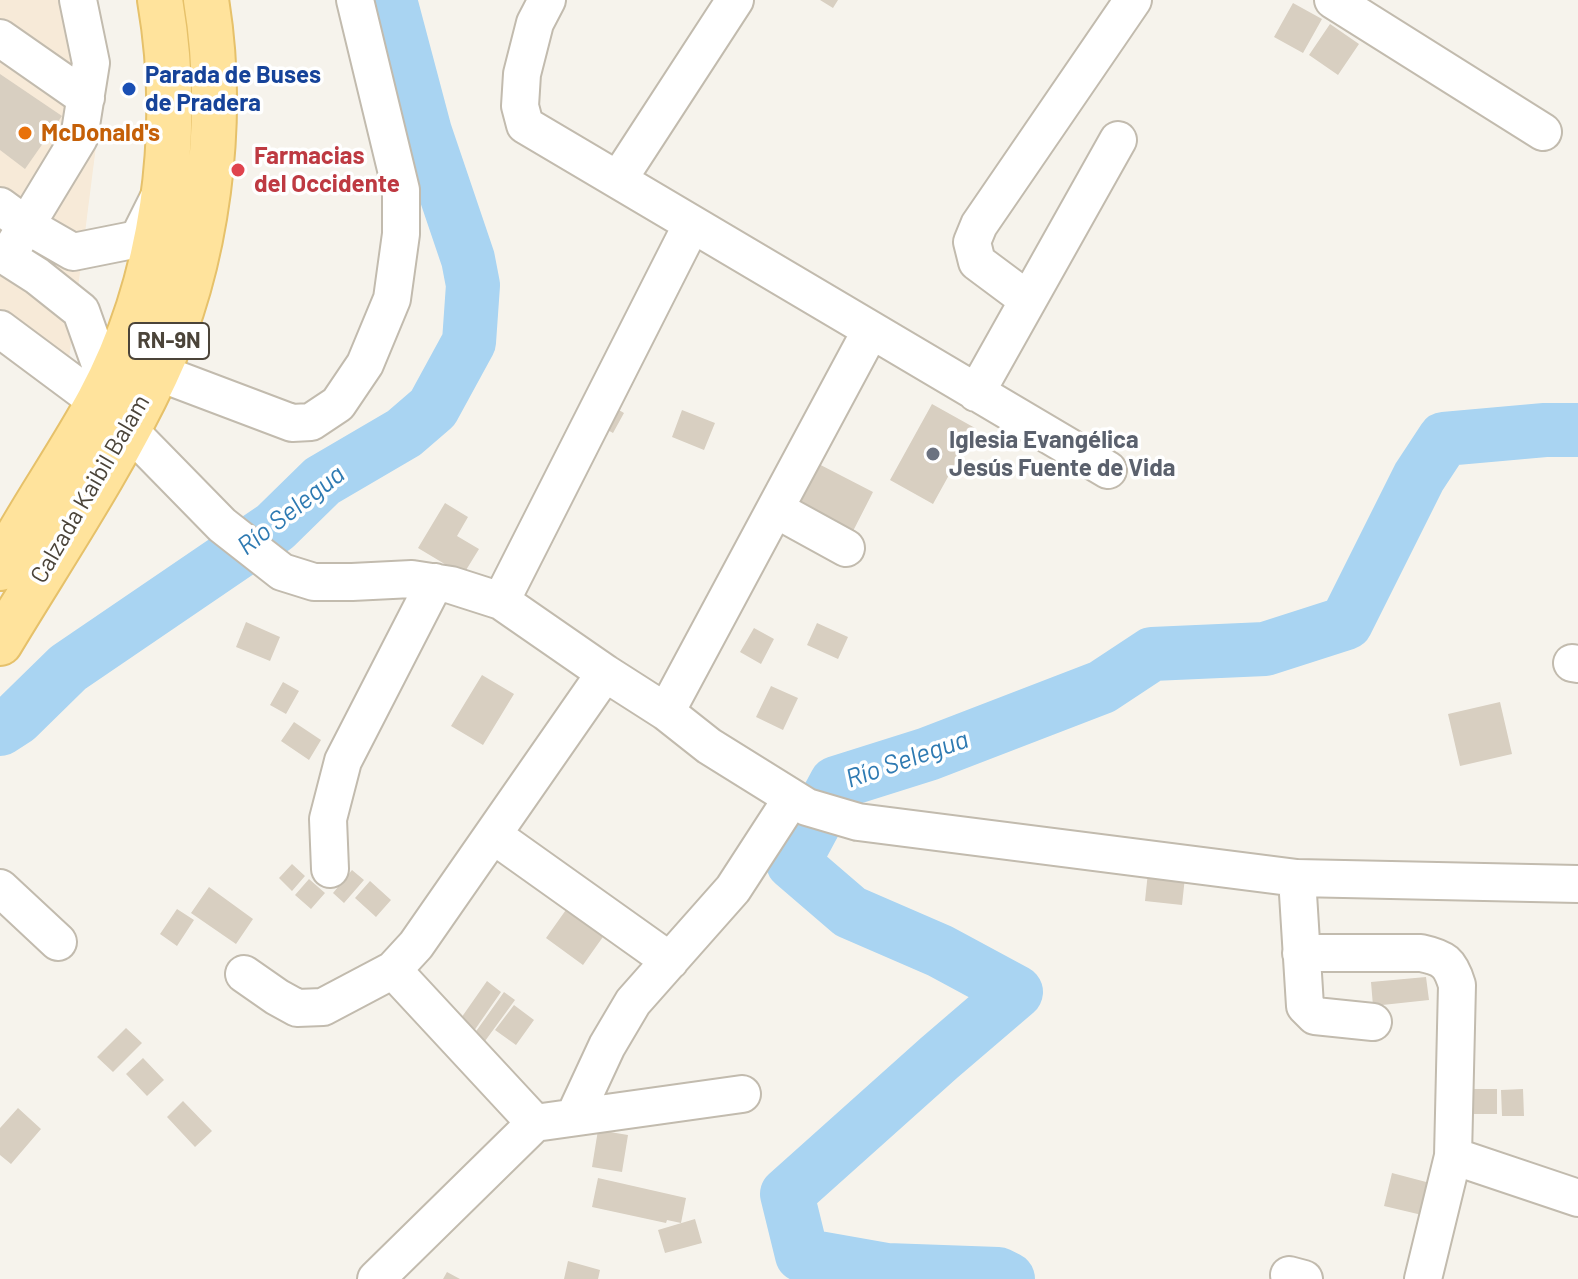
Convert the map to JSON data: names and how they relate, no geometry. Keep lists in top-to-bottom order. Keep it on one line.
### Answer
{"streets":{"main road":["RN-9N","Calzada Kaibil Balam"]},"water":["Río Selegua"],"places":["Parada de Buses de Pradera","McDonald's","Farmacias del Occidente","Iglesia Evangélica Jesús Fuente de Vida"]}
